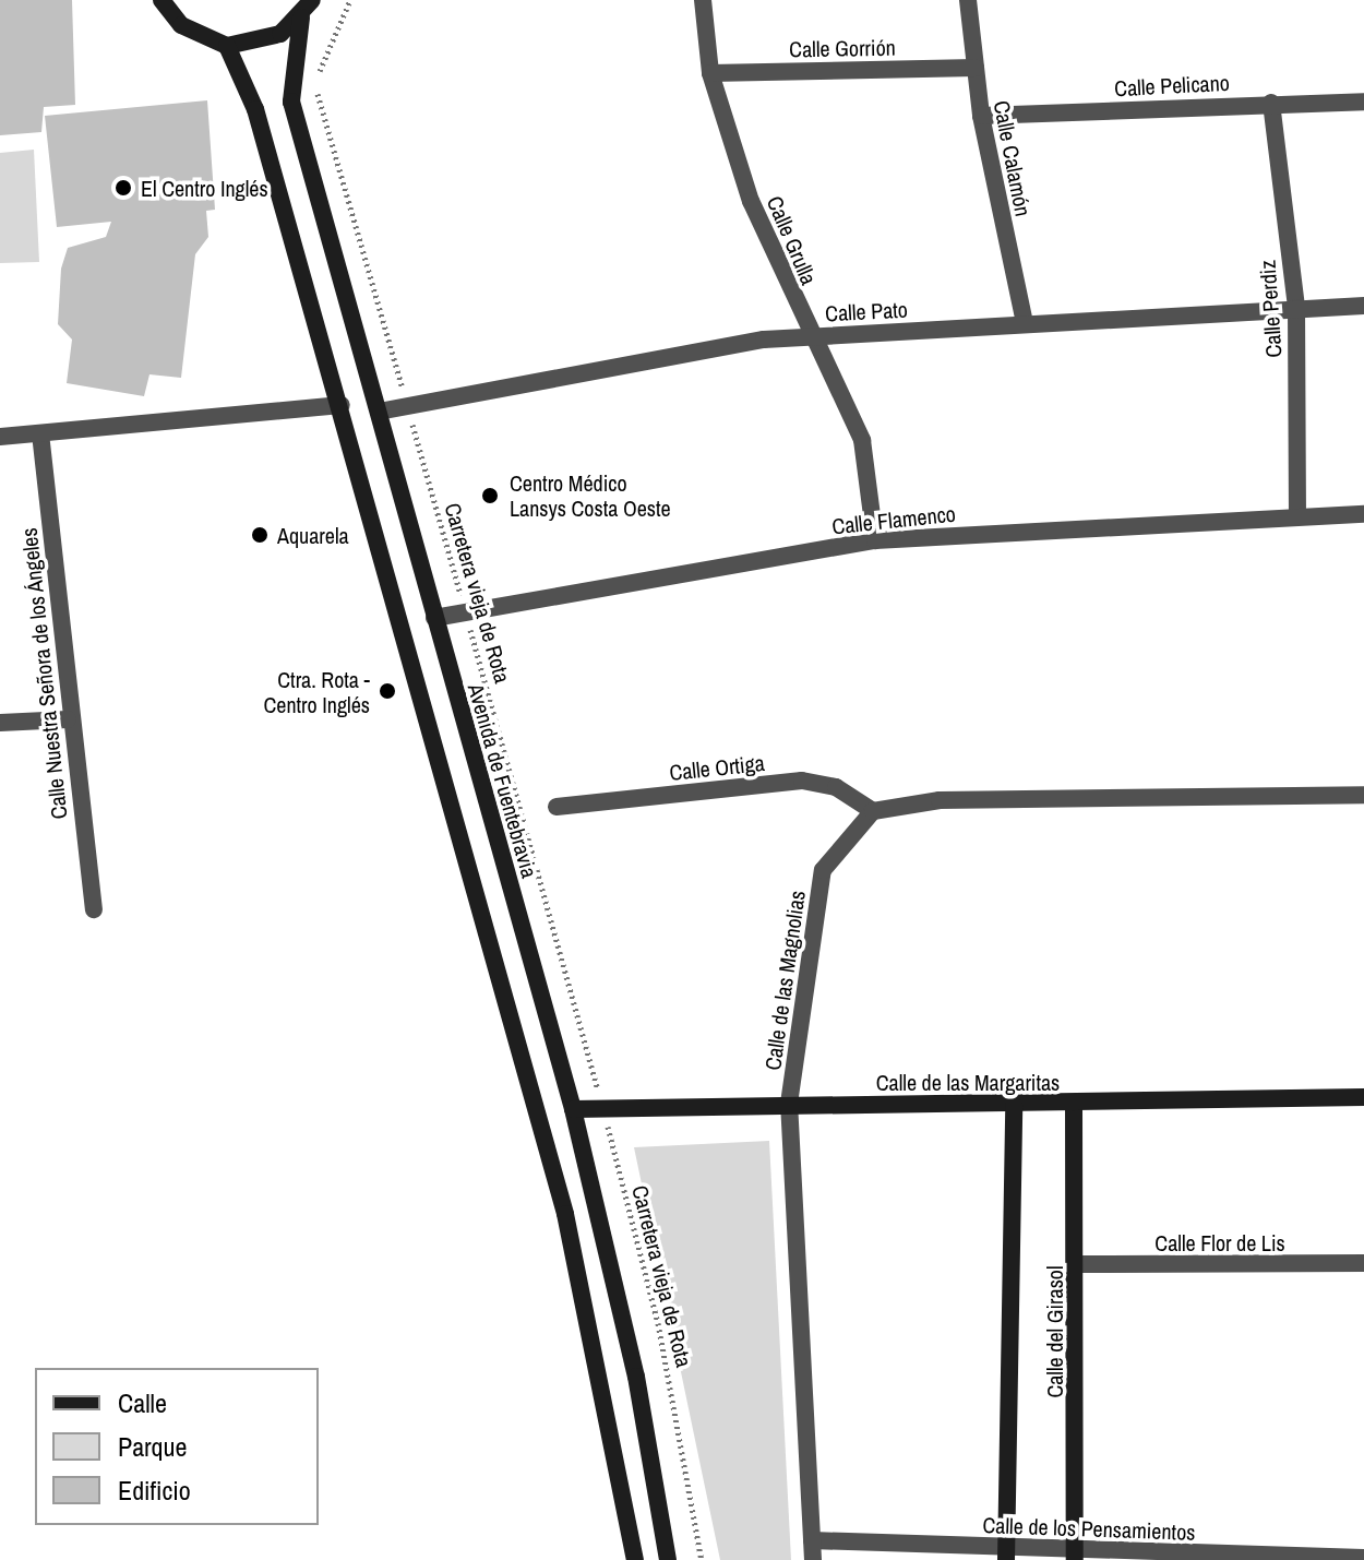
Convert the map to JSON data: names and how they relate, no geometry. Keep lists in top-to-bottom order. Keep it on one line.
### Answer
{"streets":{"main road":["Avenida de Fuentebravia","Calle de las Margaritas","Calle del Girasol"],"street":["Calle Gorrión","Calle Pelicano","Calle Calamón","Calle Grulla","Calle Perdiz","Calle Pato","Calle Flamenco","Calle Nuestra Señora de los Ángeles","Calle Ortiga","Calle de las Magnolias","Calle Flor de Lis","Calle de los Pensamientos"],"path":["Carretera vieja de Rota"]},"crossings":[["Calle Gorrión","Calle Calamón"],["Calle Gorrión","Calle Grulla"],["Calle Pelicano","Calle Calamón"],["Calle Pelicano","Calle Perdiz"],["Calle Calamón","Calle Pato"],["Calle Grulla","Calle Pato"],["Calle Grulla","Calle Flamenco"],["Calle Perdiz","Calle Pato"],["Calle Perdiz","Calle Flamenco"],["Calle Pato","Carretera vieja de Rota"],["Calle Pato","Avenida de Fuentebravia"],["Calle Flamenco","Carretera vieja de Rota"],["Calle Flamenco","Avenida de Fuentebravia"],["Carretera vieja de Rota","Calle de las Margaritas"],["Calle Ortiga","Calle de las Magnolias"],["Avenida de Fuentebravia","Calle de las Margaritas"],["Calle de las Magnolias","Calle de las Margaritas"],["Calle de las Magnolias","Calle de los Pensamientos"],["Calle de las Margaritas","Calle del Girasol"],["Calle Flor de Lis","Calle del Girasol"],["Calle del Girasol","Calle de los Pensamientos"]],"places":["El Centro Inglés","Centro Médico Lansys Costa Oeste","Aquarela","Ctra. Rota - Centro Inglés"],"legend":["Calle","Parque","Edificio"]}
